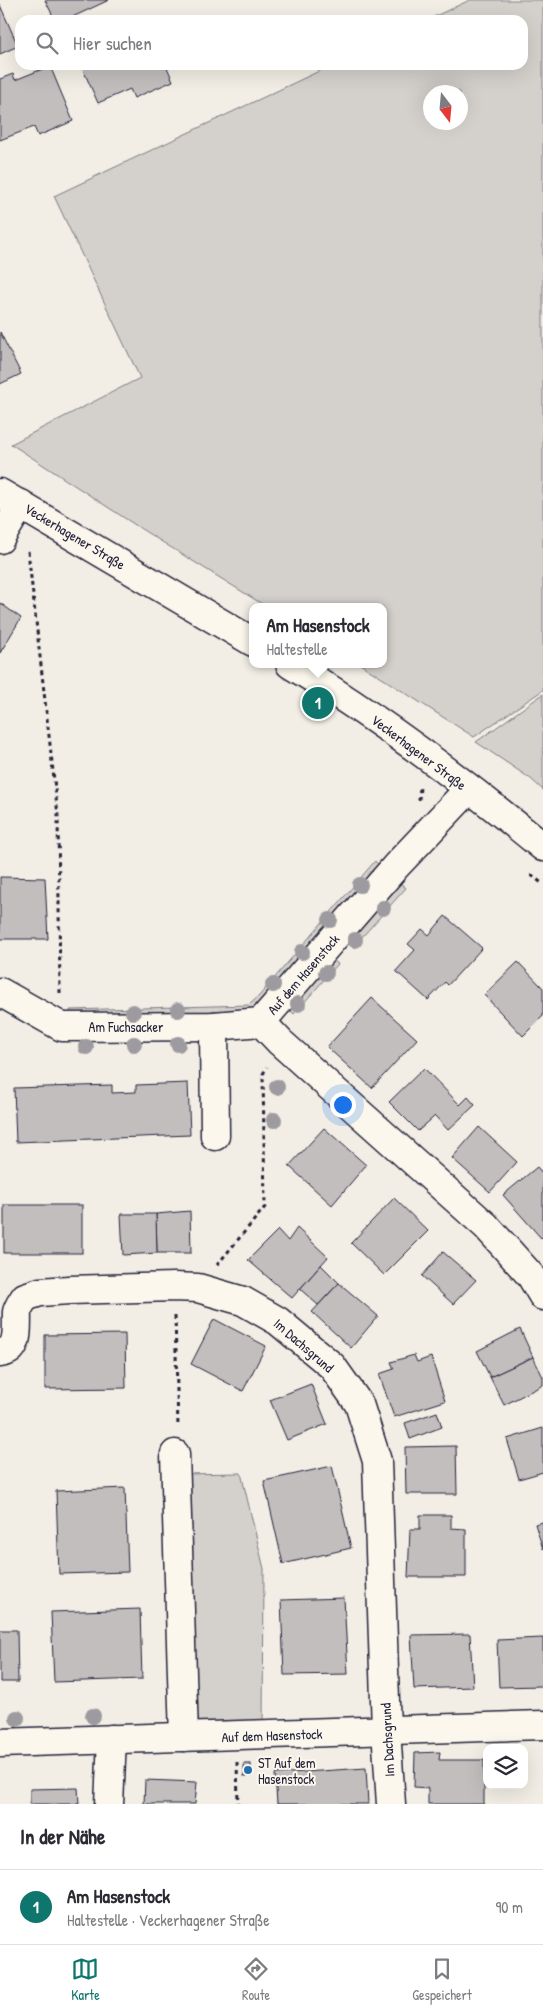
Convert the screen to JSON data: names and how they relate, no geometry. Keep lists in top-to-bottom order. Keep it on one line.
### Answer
{"streets":{"street":["Veckerhagener Straße","Auf dem Hasenstock","Am Fuchsacker","Im Dachsgrund"]},"crossings":[["Veckerhagener Straße","Auf dem Hasenstock"],["Auf dem Hasenstock","Am Fuchsacker"],["Auf dem Hasenstock","Im Dachsgrund"]],"places":["ST Auf dem Hasenstock"],"north":"bottom","page":{"search":"Hier suchen","popup":["Am Hasenstock","Haltestelle"],"pins":"1","heading":"In der Nähe","list":[{"mark":"1","name":"Am Hasenstock","note":"Haltestelle · Veckerhagener Straße","value":"90 m"}],"nav":["Karte","Route","Gespeichert"]}}
